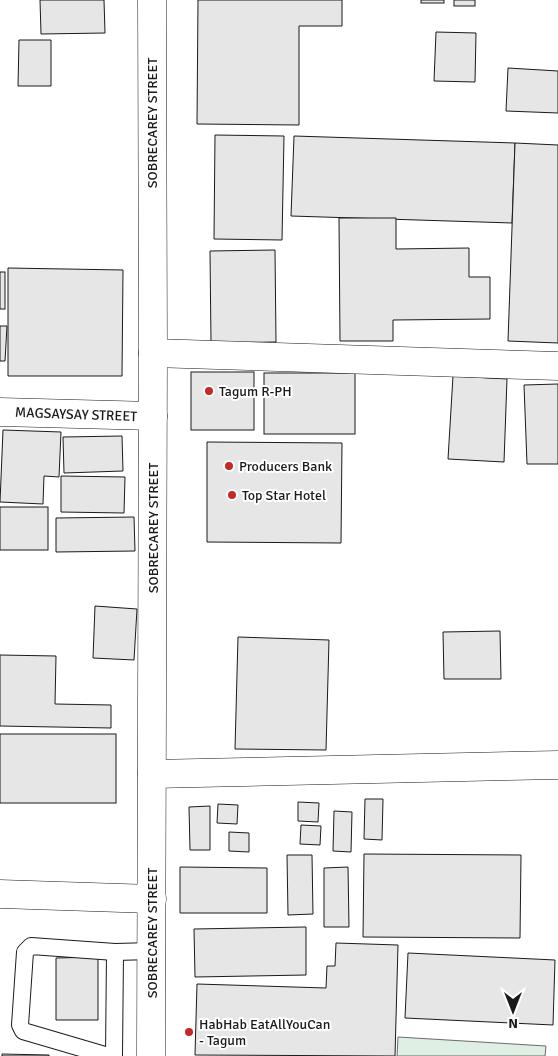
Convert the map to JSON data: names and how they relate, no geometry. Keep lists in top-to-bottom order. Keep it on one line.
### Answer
{"streets":{"street":["SOBRECAREY STREET","MAGSAYSAY STREET"]},"crossings":[["SOBRECAREY STREET","MAGSAYSAY STREET"]],"places":["Tagum R-PH","Producers Bank","Top Star Hotel","HabHab EatAllYouCan - Tagum"],"north":"bottom"}
